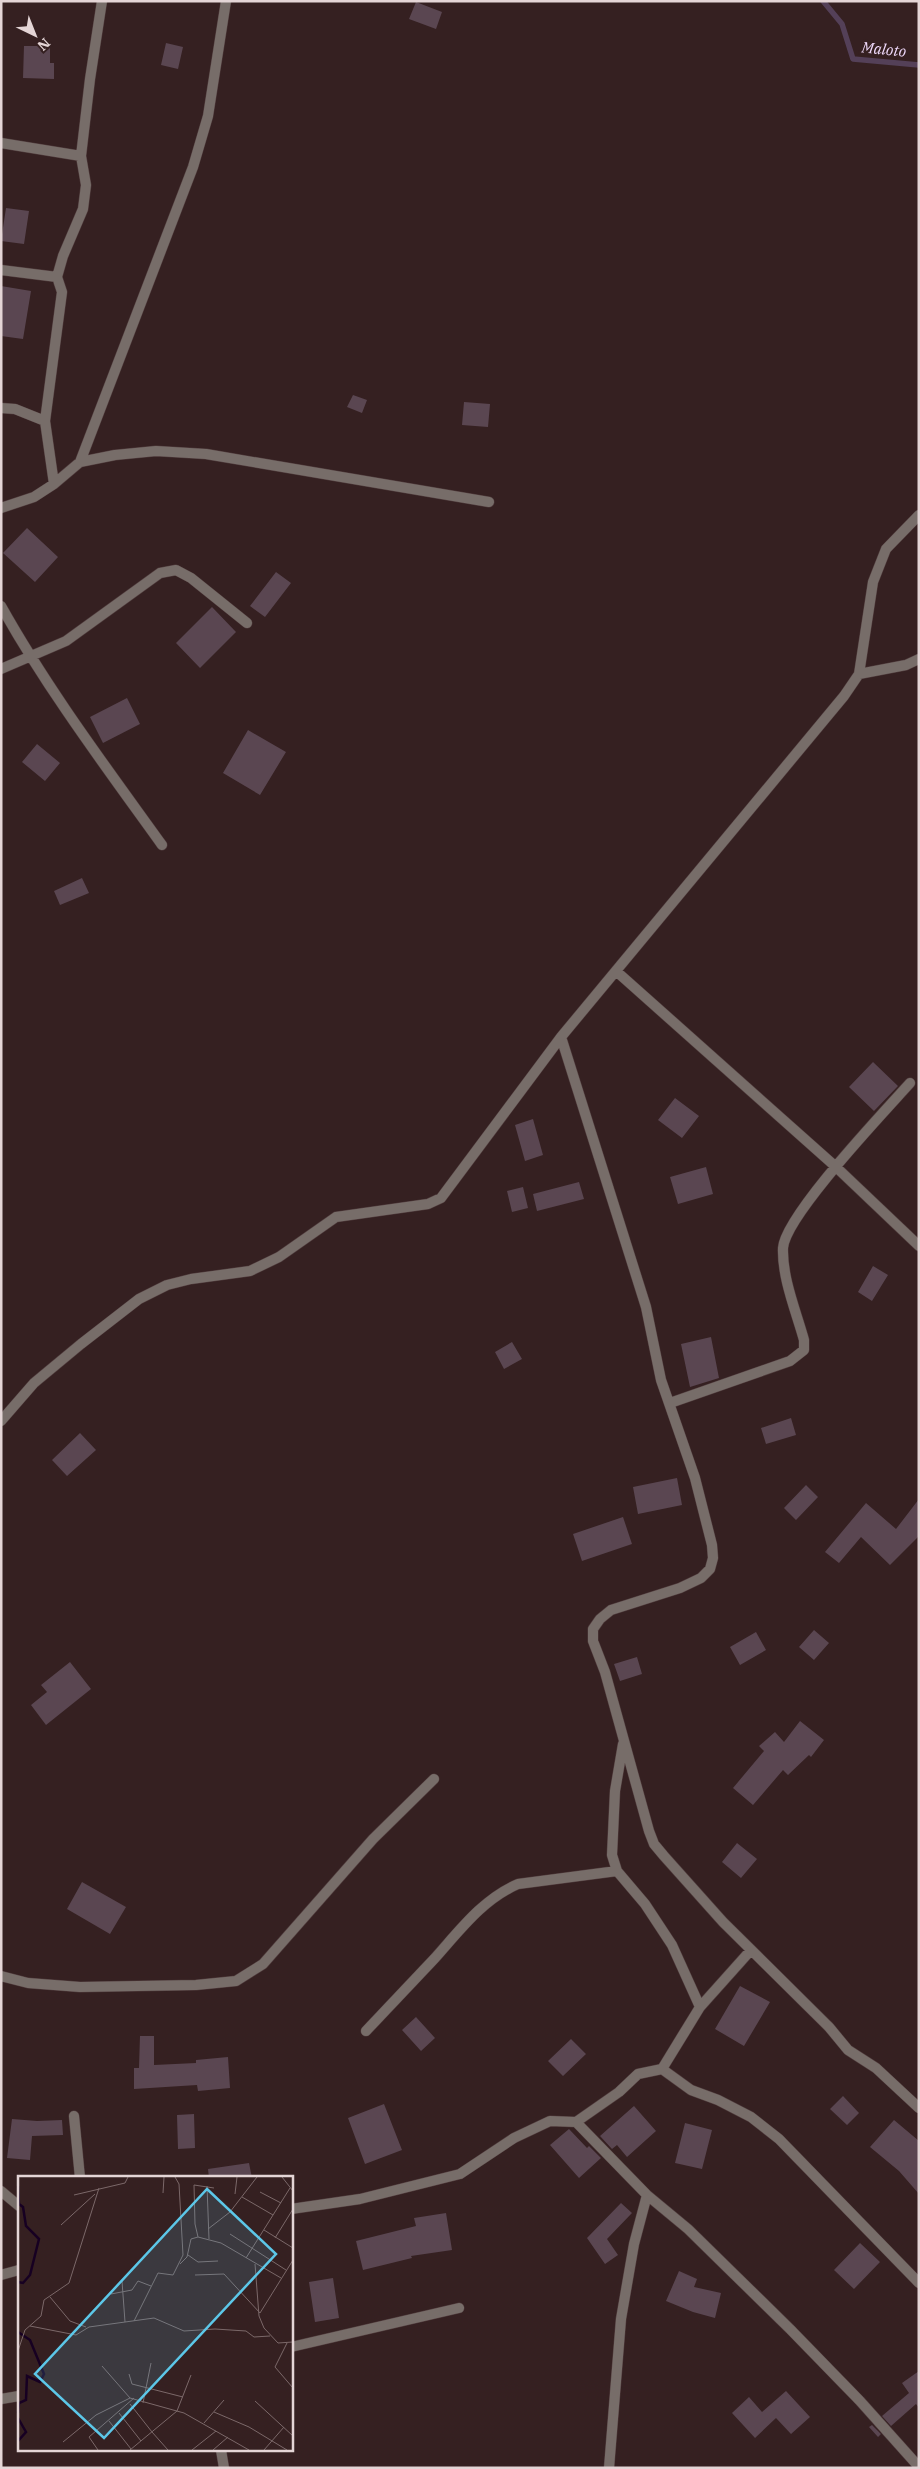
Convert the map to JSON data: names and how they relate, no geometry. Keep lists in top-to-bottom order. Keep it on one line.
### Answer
{"water":["Maloto"],"north":"bottom right"}
